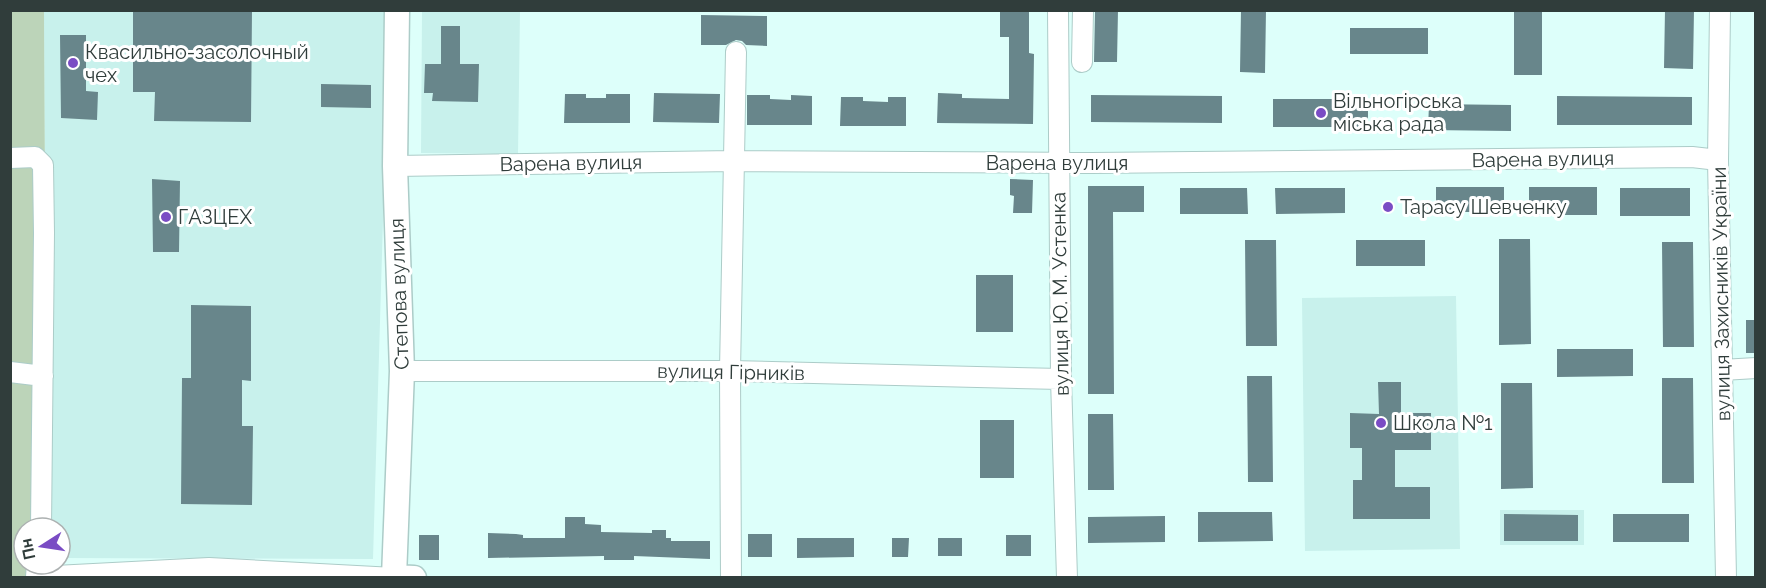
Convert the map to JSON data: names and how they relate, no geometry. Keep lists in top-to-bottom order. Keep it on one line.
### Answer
{"streets":{"main road":["Степова вулиця"],"street":["Варена вулиця","вулиця Ю. М. Устенка","вулиця Захисників України","вулиця Гірників"]},"crossings":[["Варена вулиця","Степова вулиця"],["Варена вулиця","вулиця Ю. М. Устенка"],["Варена вулиця","вулиця Захисників України"],["Степова вулиця","вулиця Гірників"],["вулиця Ю. М. Устенка","вулиця Гірників"]],"places":["Квасильно-засолочный чех","Вільногірська міська рада","Тарасу Шевченку","ГАЗЦЕХ","Школа №1"],"north":"left"}
